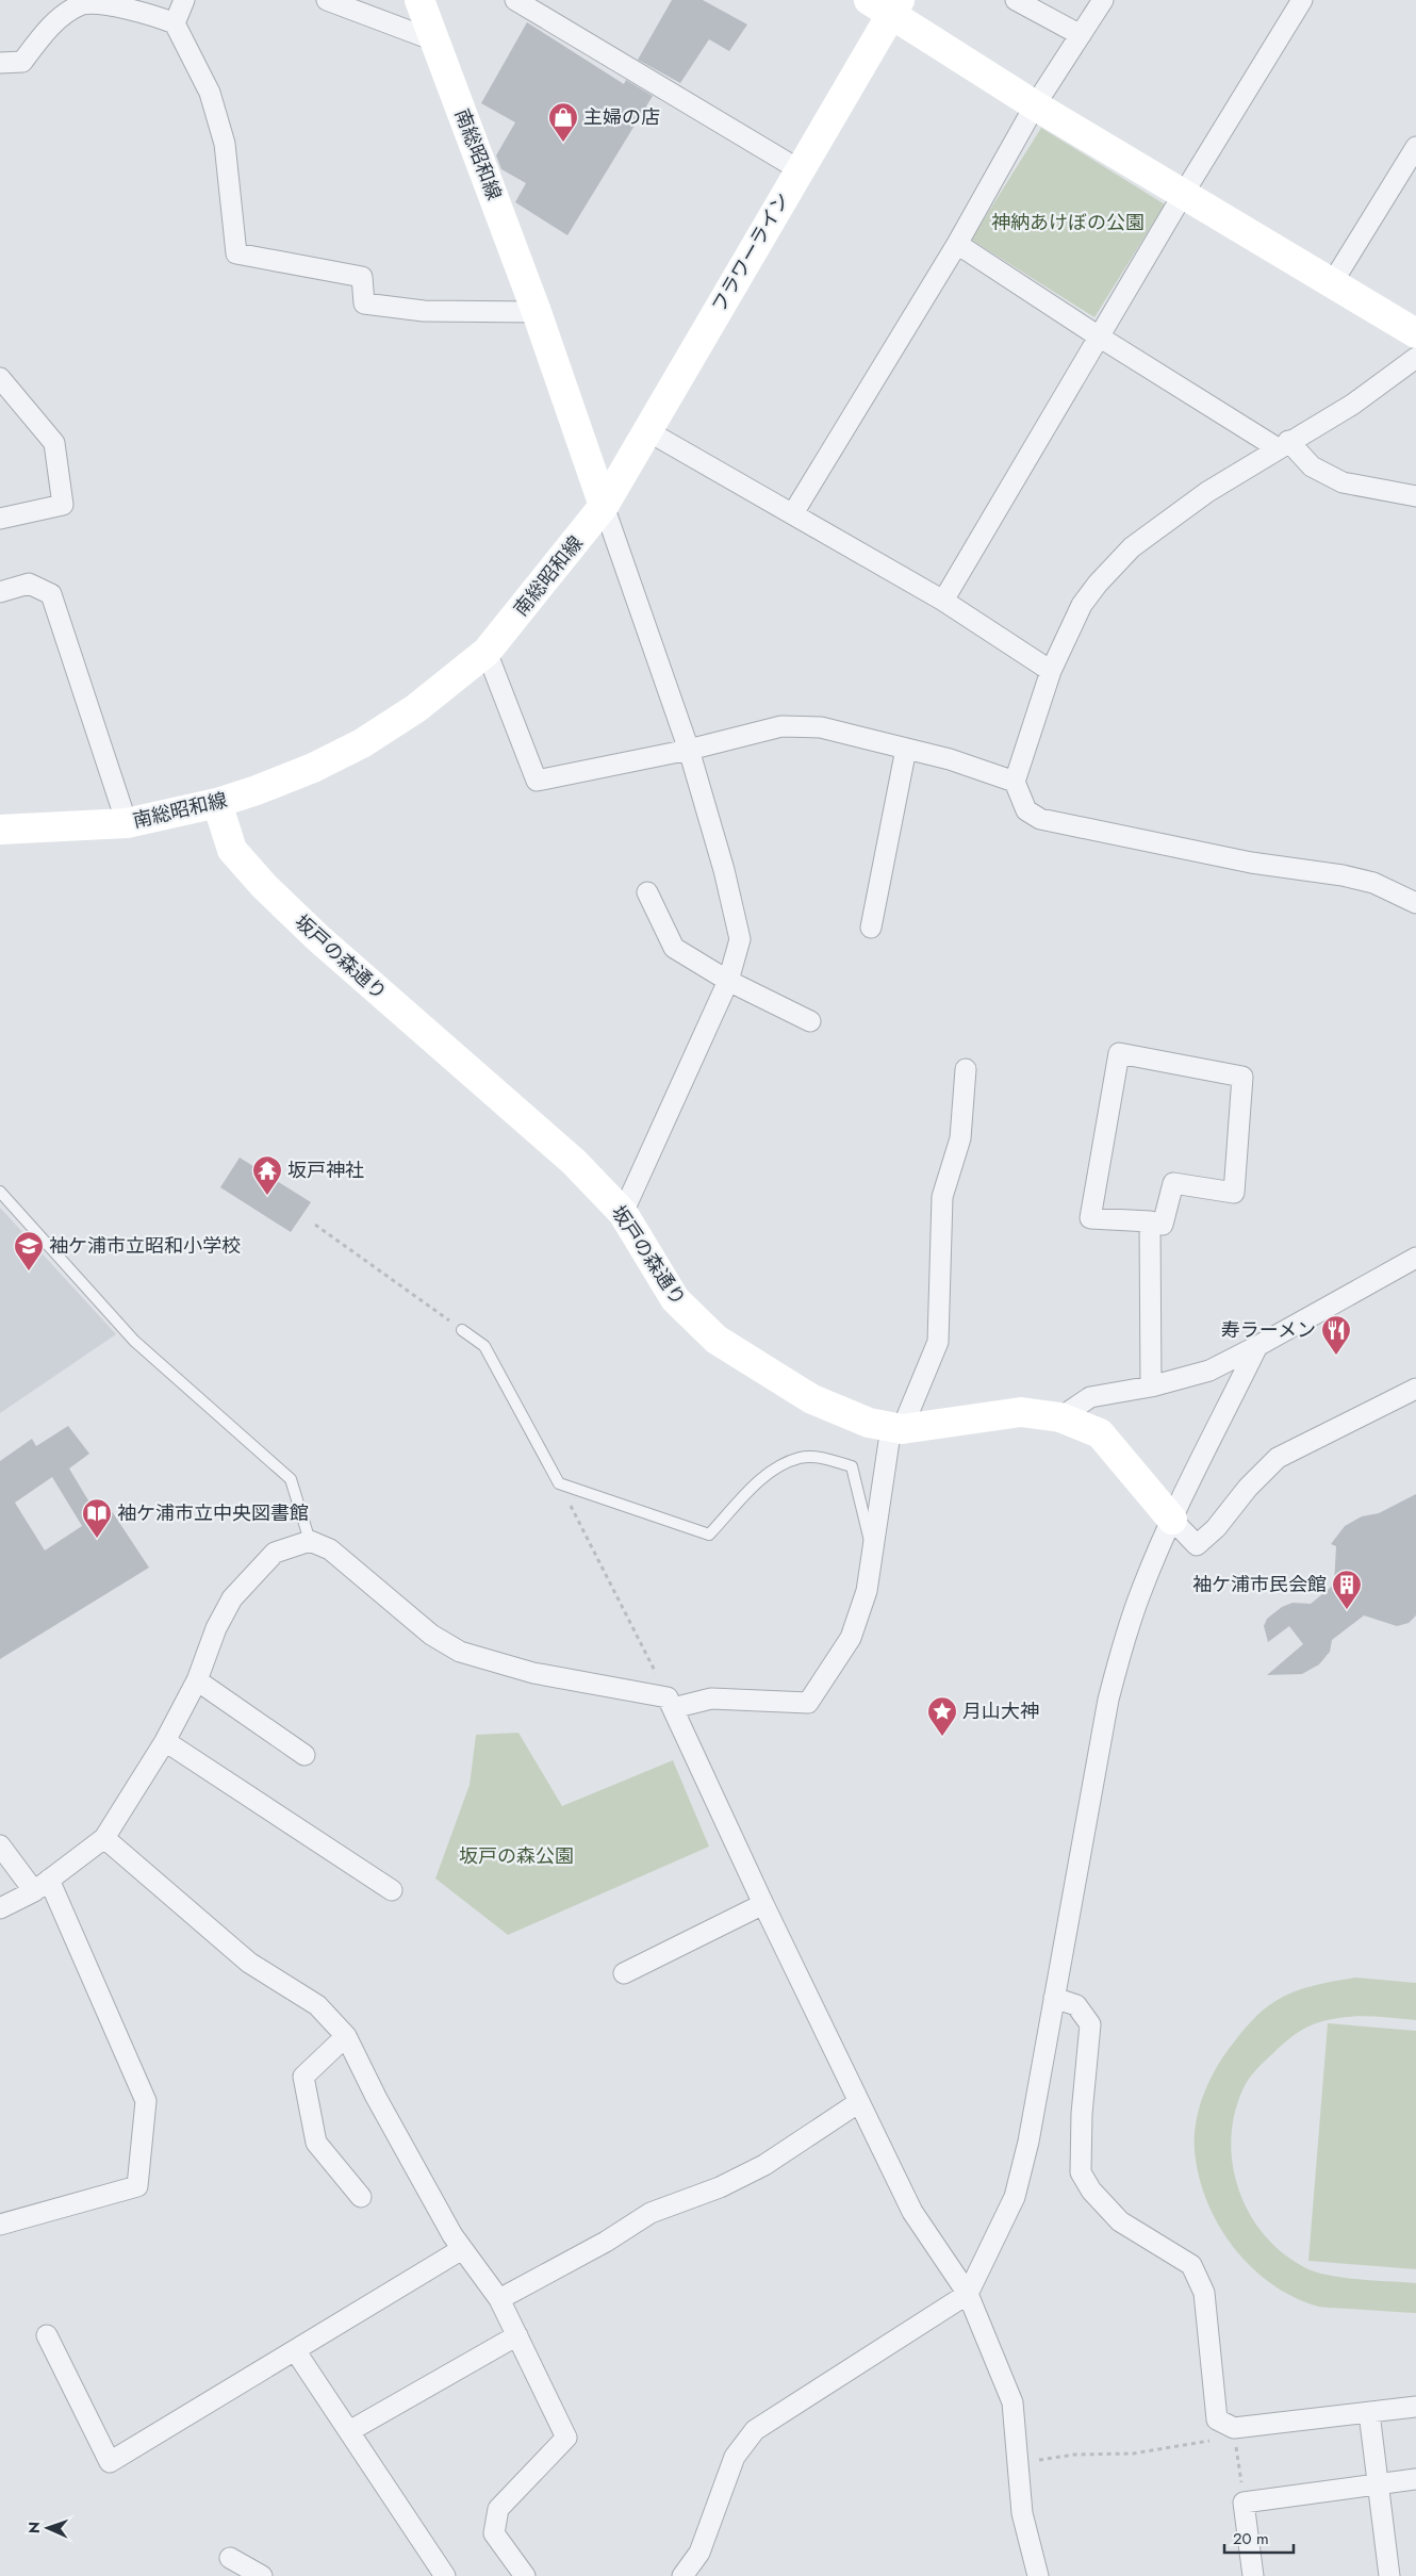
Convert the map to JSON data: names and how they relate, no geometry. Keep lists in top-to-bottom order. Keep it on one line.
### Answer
{"streets":{"street":["南総昭和線","フラワーライン","坂戸の森通り"]},"crossings":[["南総昭和線","フラワーライン"],["南総昭和線","坂戸の森通り"]],"parks":["神納あけぼの公園","坂戸の森公園"],"places":{"shop":["主婦の店"],"temple":["坂戸神社"],"school or university":["袖ケ浦市立昭和小学校"],"restaurant":["寿ラーメン"],"library":["袖ケ浦市立中央図書館"],"building":["袖ケ浦市民会館"],"place":["月山大神"]},"scale_bar":"20 m","north":"left"}
